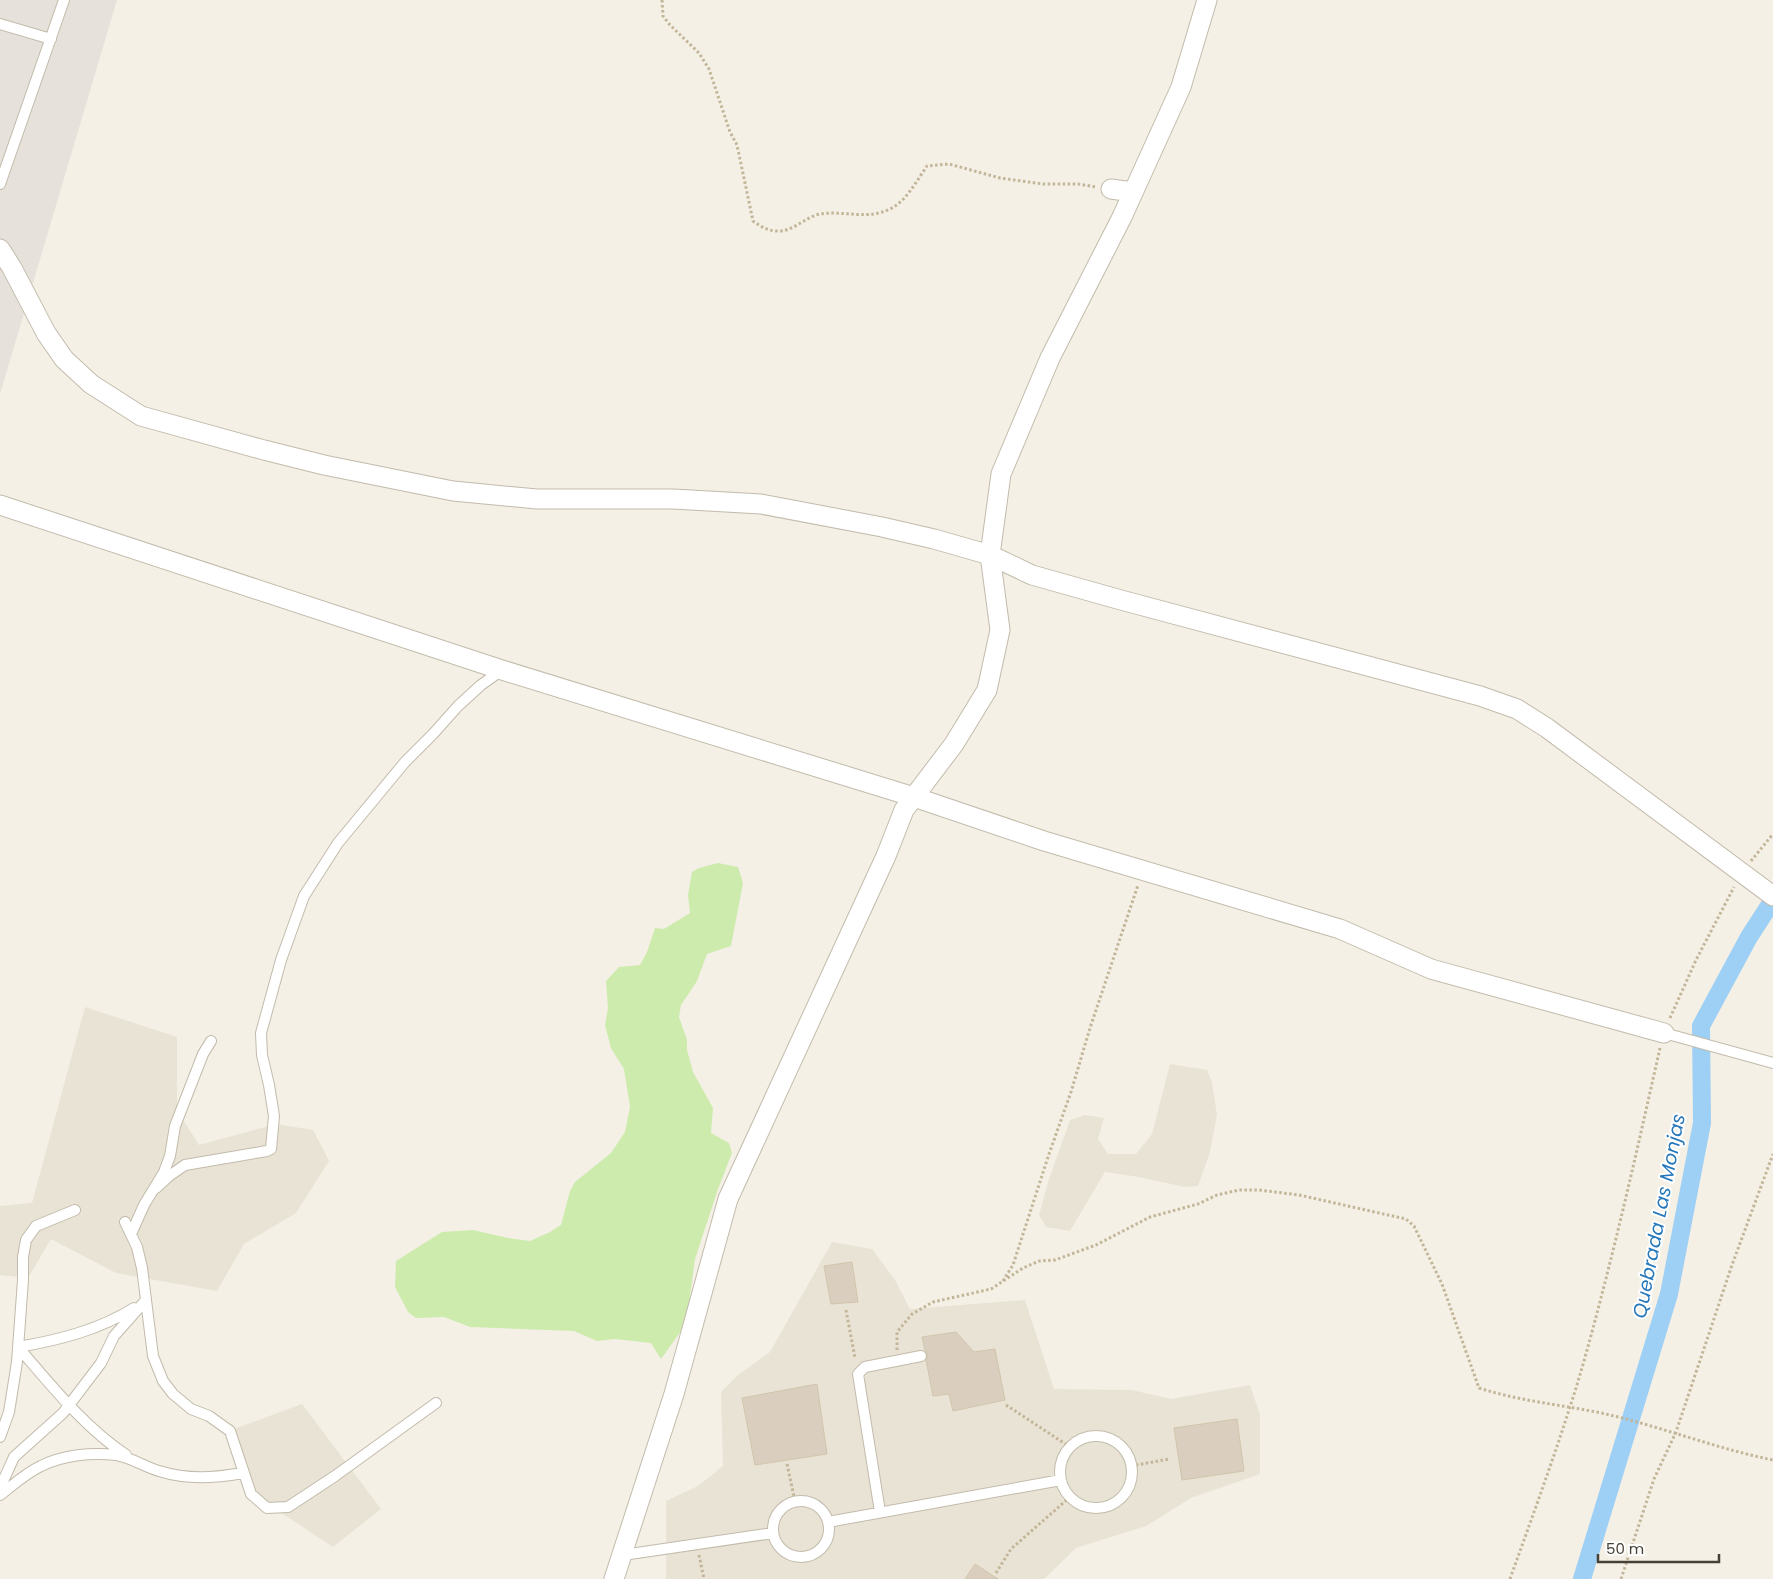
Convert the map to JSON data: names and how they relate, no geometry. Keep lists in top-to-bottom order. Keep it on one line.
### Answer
{"water":["Quebrada Las Monjas"],"scale_bar":"50 m"}
